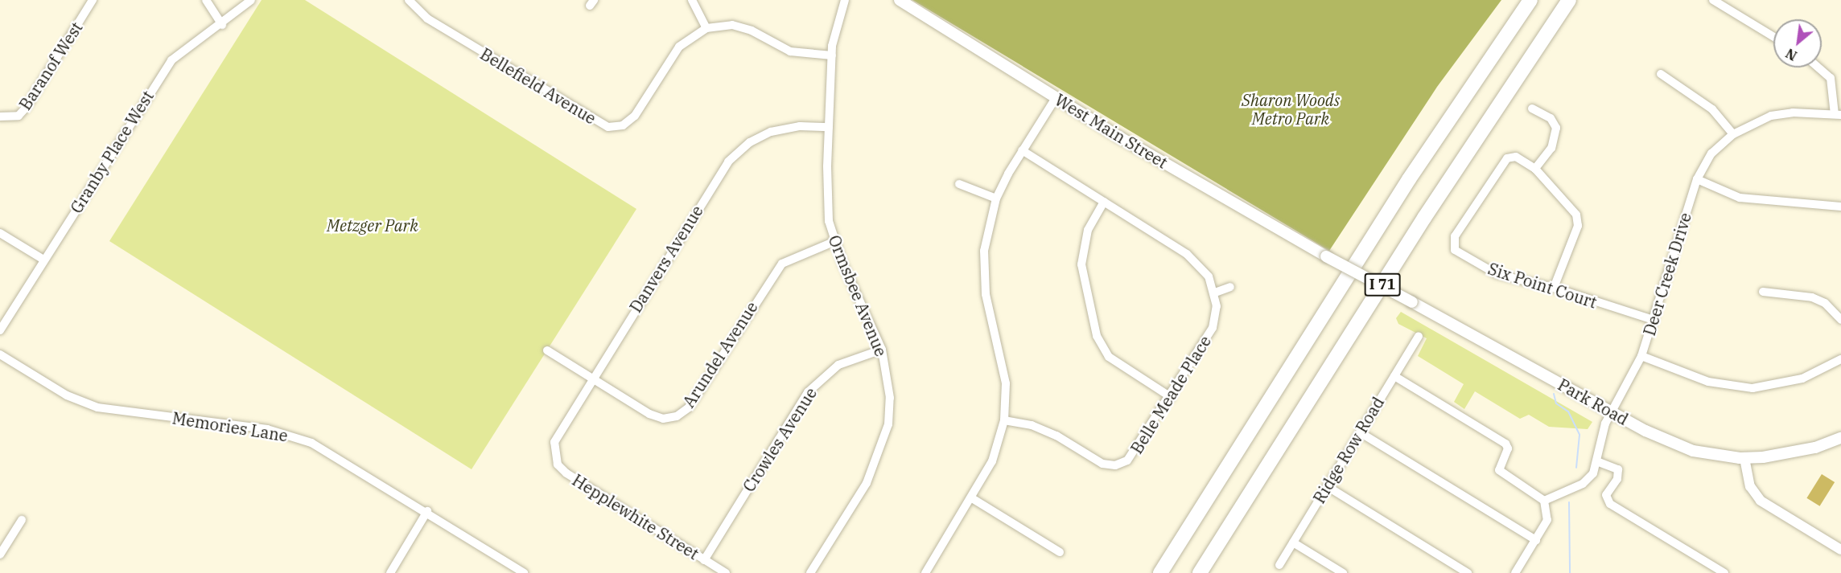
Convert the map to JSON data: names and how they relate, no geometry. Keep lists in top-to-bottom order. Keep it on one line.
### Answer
{"streets":{"highway":["I 71"],"main road":["West Main Street","Park Road"],"street":["Baranof West","Bellefield Avenue","Granby Place West","Danvers Avenue","Deer Creek Drive","Six Point Court","Ormsbee Avenue","Arundel Avenue","Belle Meade Place","Memories Lane","Crowles Avenue","Ridge Row Road","Hepplewhite Street"]},"crossings":[["West Main Street","Park Road"],["Danvers Avenue","Ormsbee Avenue"],["Danvers Avenue","Arundel Avenue"],["Danvers Avenue","Hepplewhite Street"],["Deer Creek Drive","Six Point Court"],["Deer Creek Drive","Park Road"],["Ormsbee Avenue","Arundel Avenue"],["Ormsbee Avenue","Crowles Avenue"],["Crowles Avenue","Hepplewhite Street"]],"parks":["Sharon Woods Metro Park","Metzger Park"],"north":"bottom left"}
